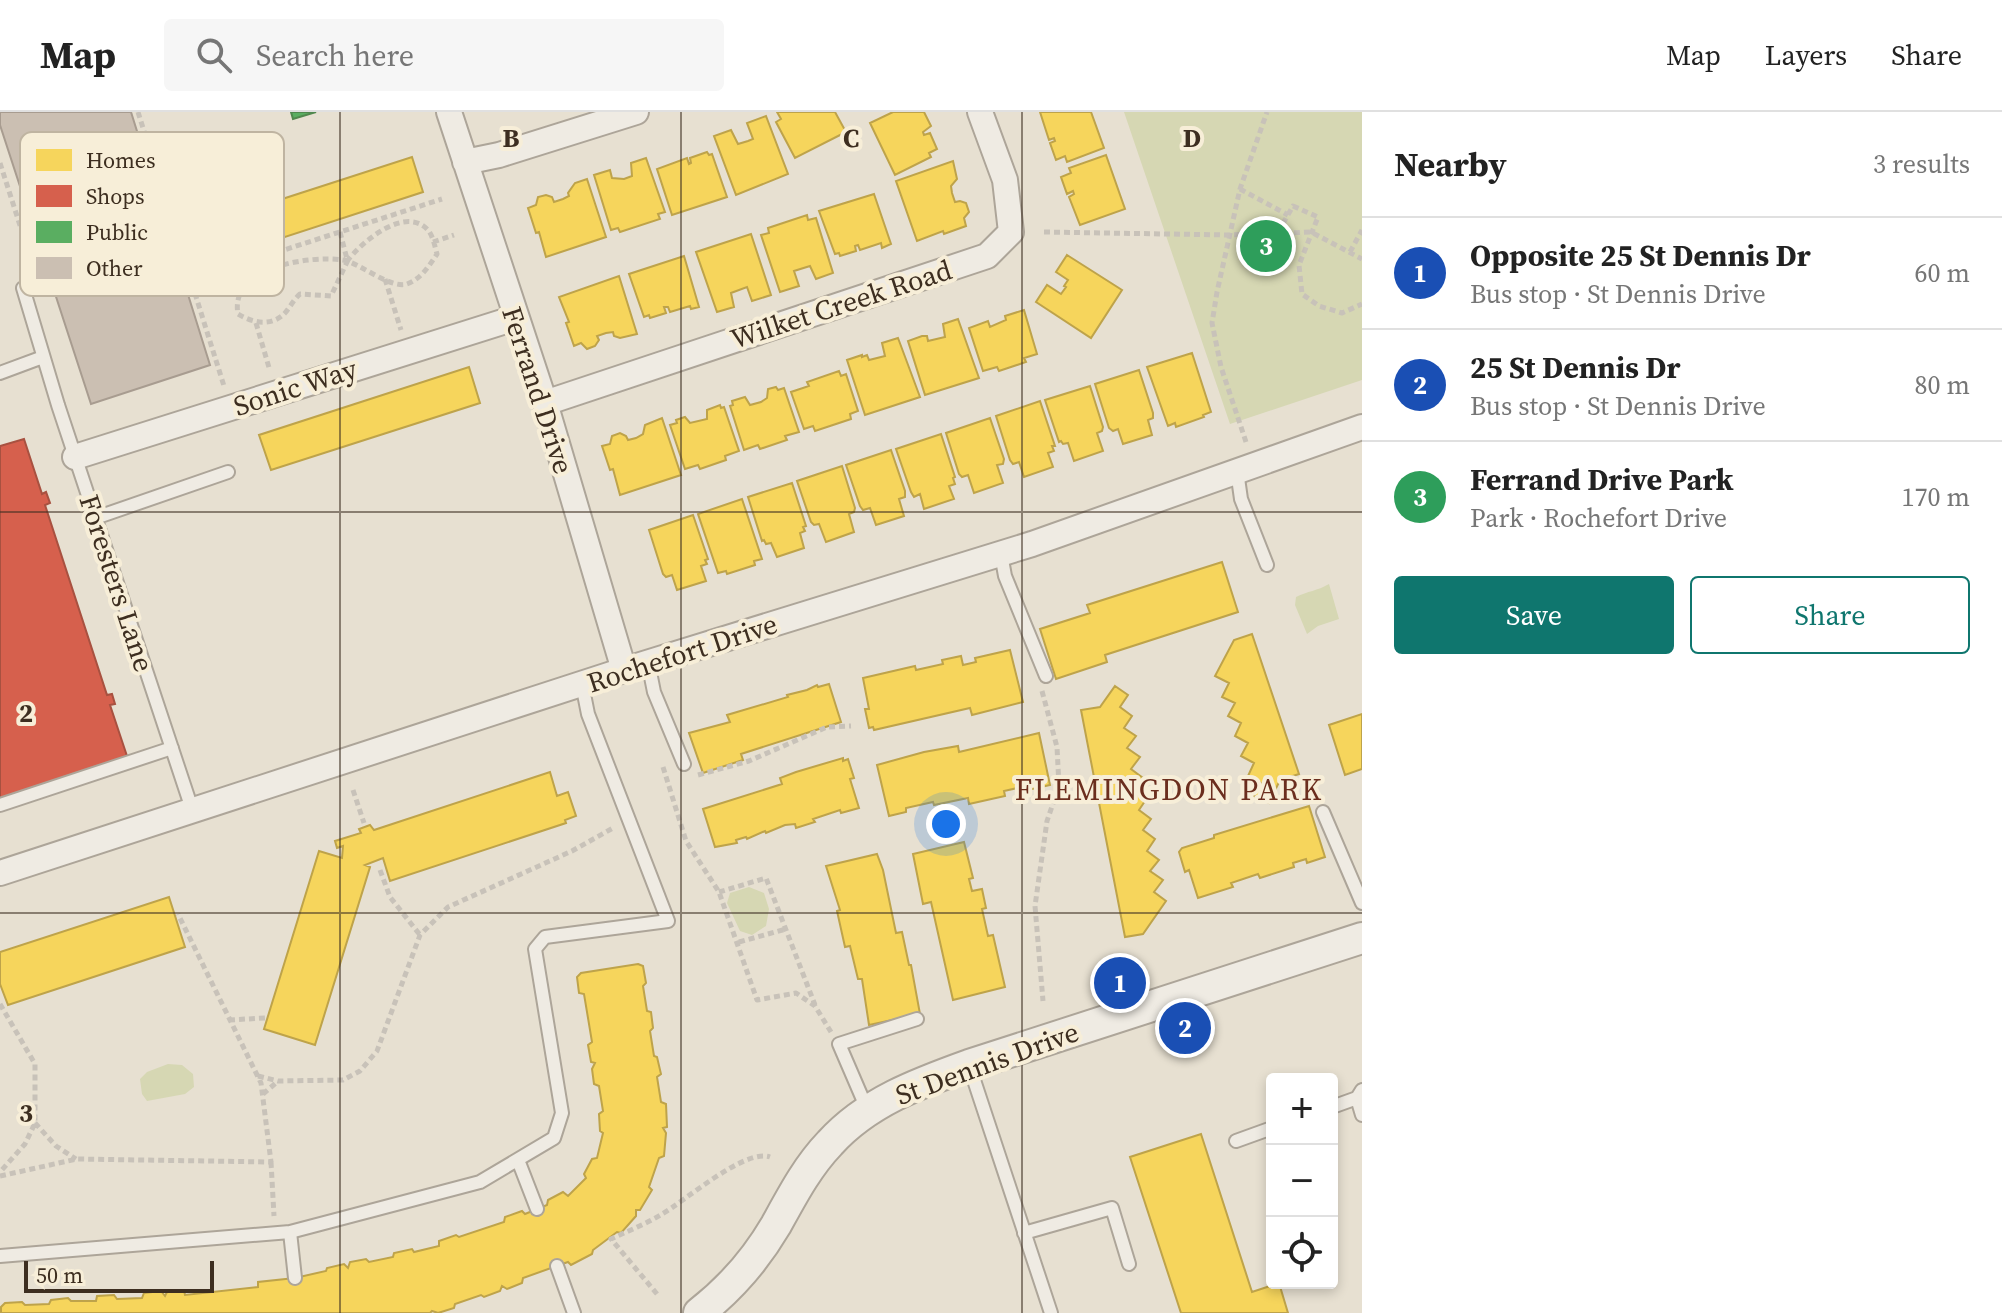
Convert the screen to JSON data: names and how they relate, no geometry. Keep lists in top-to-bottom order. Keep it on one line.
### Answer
{"streets":{"street":["Wilket Creek Road","Sonic Way","Ferrand Drive","Rochefort Drive","St Dennis Drive"],"lane":["Foresters Lane"]},"crossings":[["Wilket Creek Road","Ferrand Drive"],["Sonic Way","Ferrand Drive"],["Sonic Way","Foresters Lane"],["Ferrand Drive","Rochefort Drive"],["Foresters Lane","Rochefort Drive"]],"districts":["FLEMINGDON PARK"],"legend":["Homes","Shops","Public","Other"],"scale_bar":"50 m","page":{"header":"Map","search":"Search here","nav":["Map","Layers","Share"],"heading":["Nearby","3 results"],"pins":["3","1","2"],"list":[{"mark":"1","name":"Opposite 25 St Dennis Dr","note":"Bus stop · St Dennis Drive","value":"60 m"},{"mark":"2","name":"25 St Dennis Dr","note":"Bus stop · St Dennis Drive","value":"80 m"},{"mark":"3","name":"Ferrand Drive Park","note":"Park · Rochefort Drive","value":"170 m"}],"buttons":["Save","Share"],"map_buttons":["+","−"],"scale":"50 m"},"grid":{"columns":["B","C","D"],"rows":["2","3"]}}
